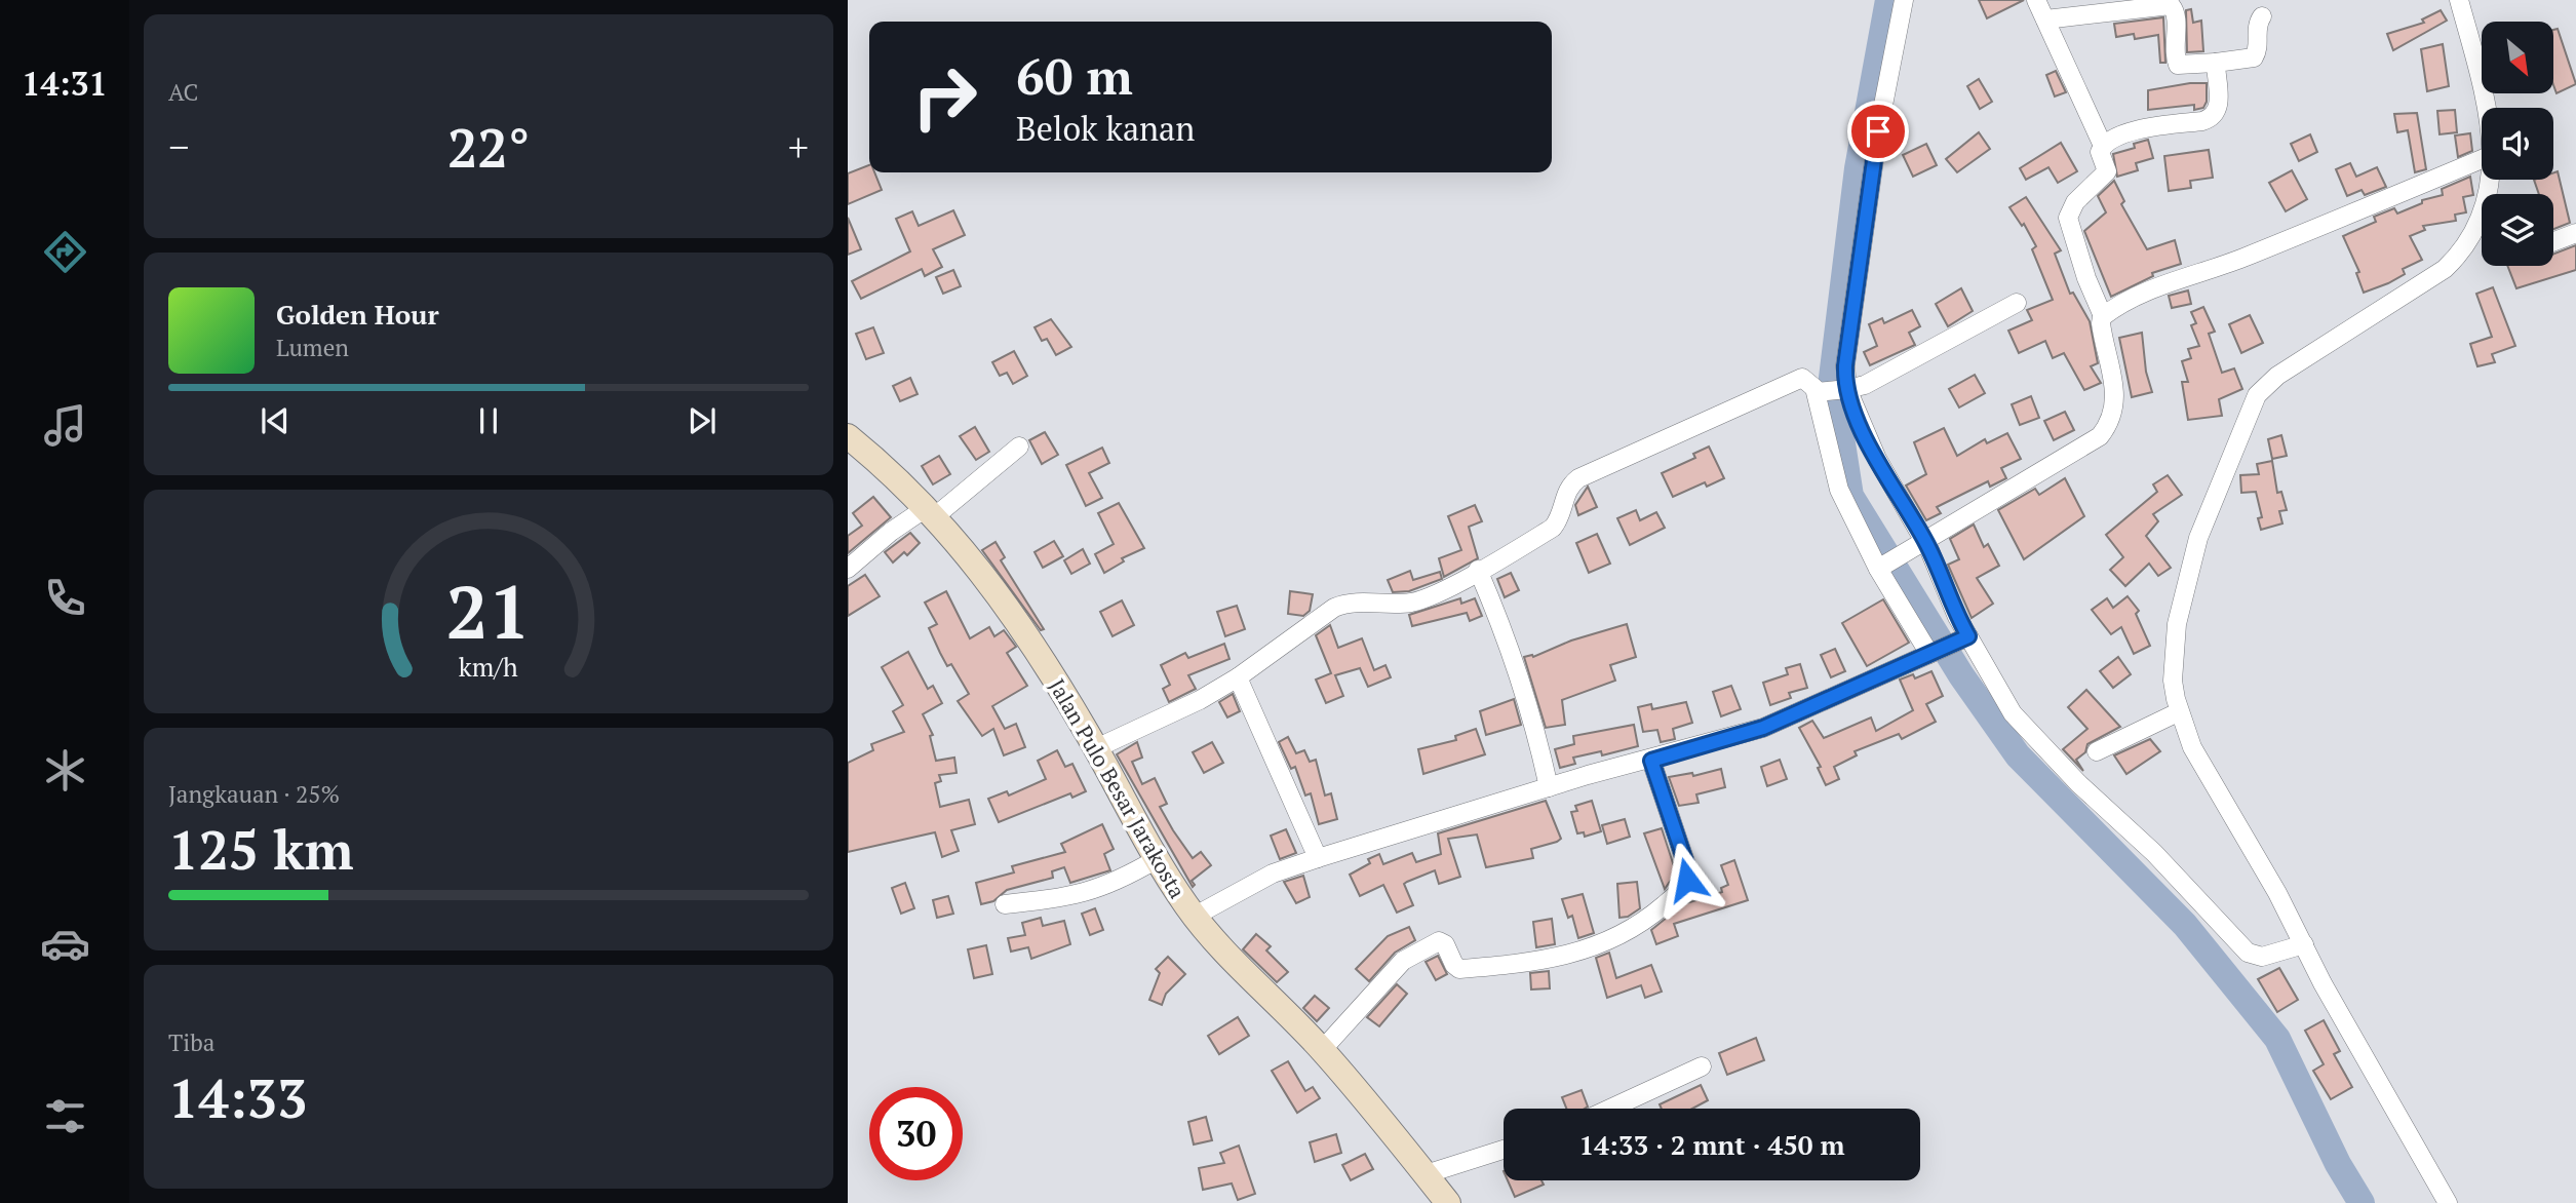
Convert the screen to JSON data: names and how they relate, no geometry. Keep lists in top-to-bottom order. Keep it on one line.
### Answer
{"streets":{"street":["Jalan Pulo Besar Jarakosta"]},"north":"bottom right","page":{"tabs":"14:31","tile":["AC",["Jangkauan · 25%","125 km"],["Tiba","14:33"]],"turn":["60 m","Belok kanan"],"heat":["−","22°","+"],"song":["Golden Hour","Lumen"],"limit":"30","trip":"14:33 · 2 mnt · 450 m","gauge":["21","km/h"]}}
